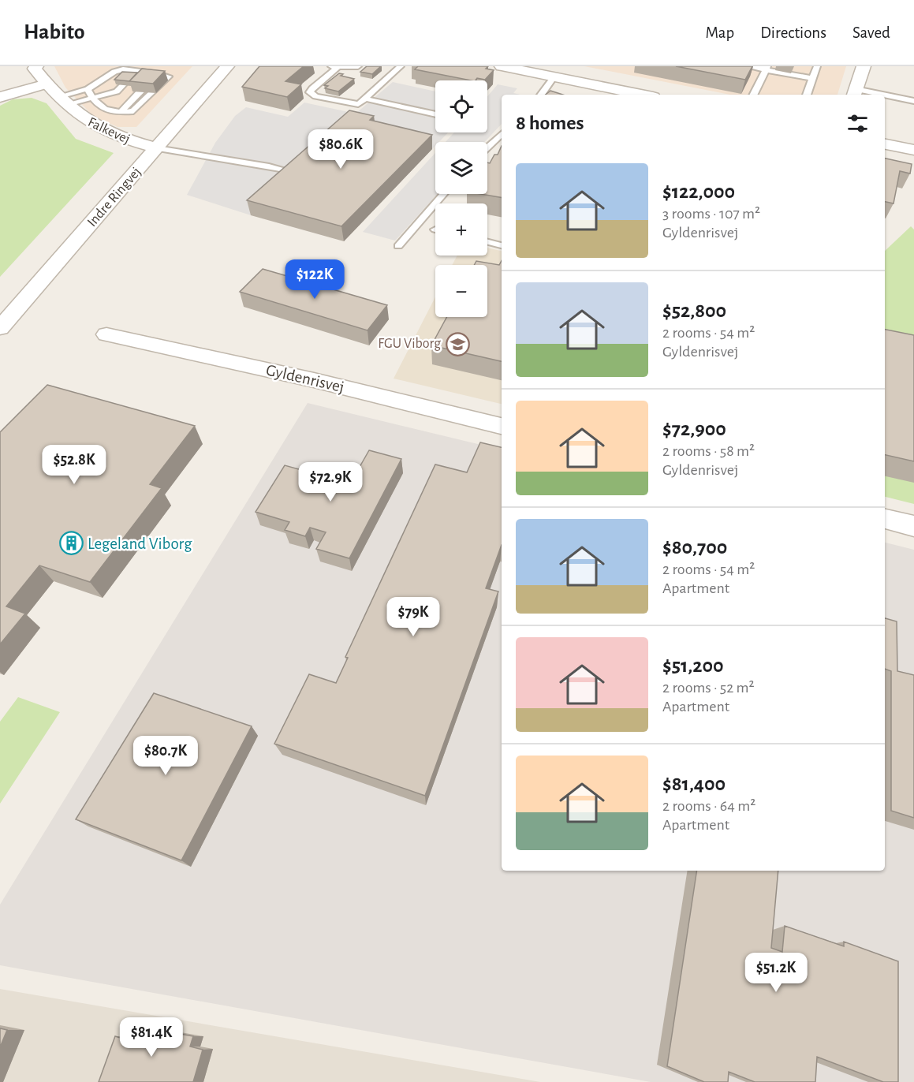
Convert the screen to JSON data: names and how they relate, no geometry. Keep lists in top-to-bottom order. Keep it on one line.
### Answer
{"streets":{"street":["Falkevej","Indre Ringvej","Gyldenrisvej"]},"crossings":[["Falkevej","Indre Ringvej"]],"places":{"school or university":["FGU Viborg"],"building":["Legeland Viborg"]},"page":{"header":"Habito","nav":["Map","Directions","Saved"],"map_buttons":["+","−"],"heading":"8 homes","price":["$80.6K","$122K","$52.8K","$72.9K","$79K","$80.7K","$51.2K","$81.4K"],"list":[{"name":"$122,000","note":"3 rooms · 107 m² · Gyldenrisvej"},{"name":"$52,800","note":"2 rooms · 54 m² · Gyldenrisvej"},{"name":"$72,900","note":"2 rooms · 58 m² · Gyldenrisvej"},{"name":"$80,700","note":"2 rooms · 54 m² · Apartment"},{"name":"$51,200","note":"2 rooms · 52 m² · Apartment"},{"name":"$81,400","note":"2 rooms · 64 m² · Apartment"}]}}
